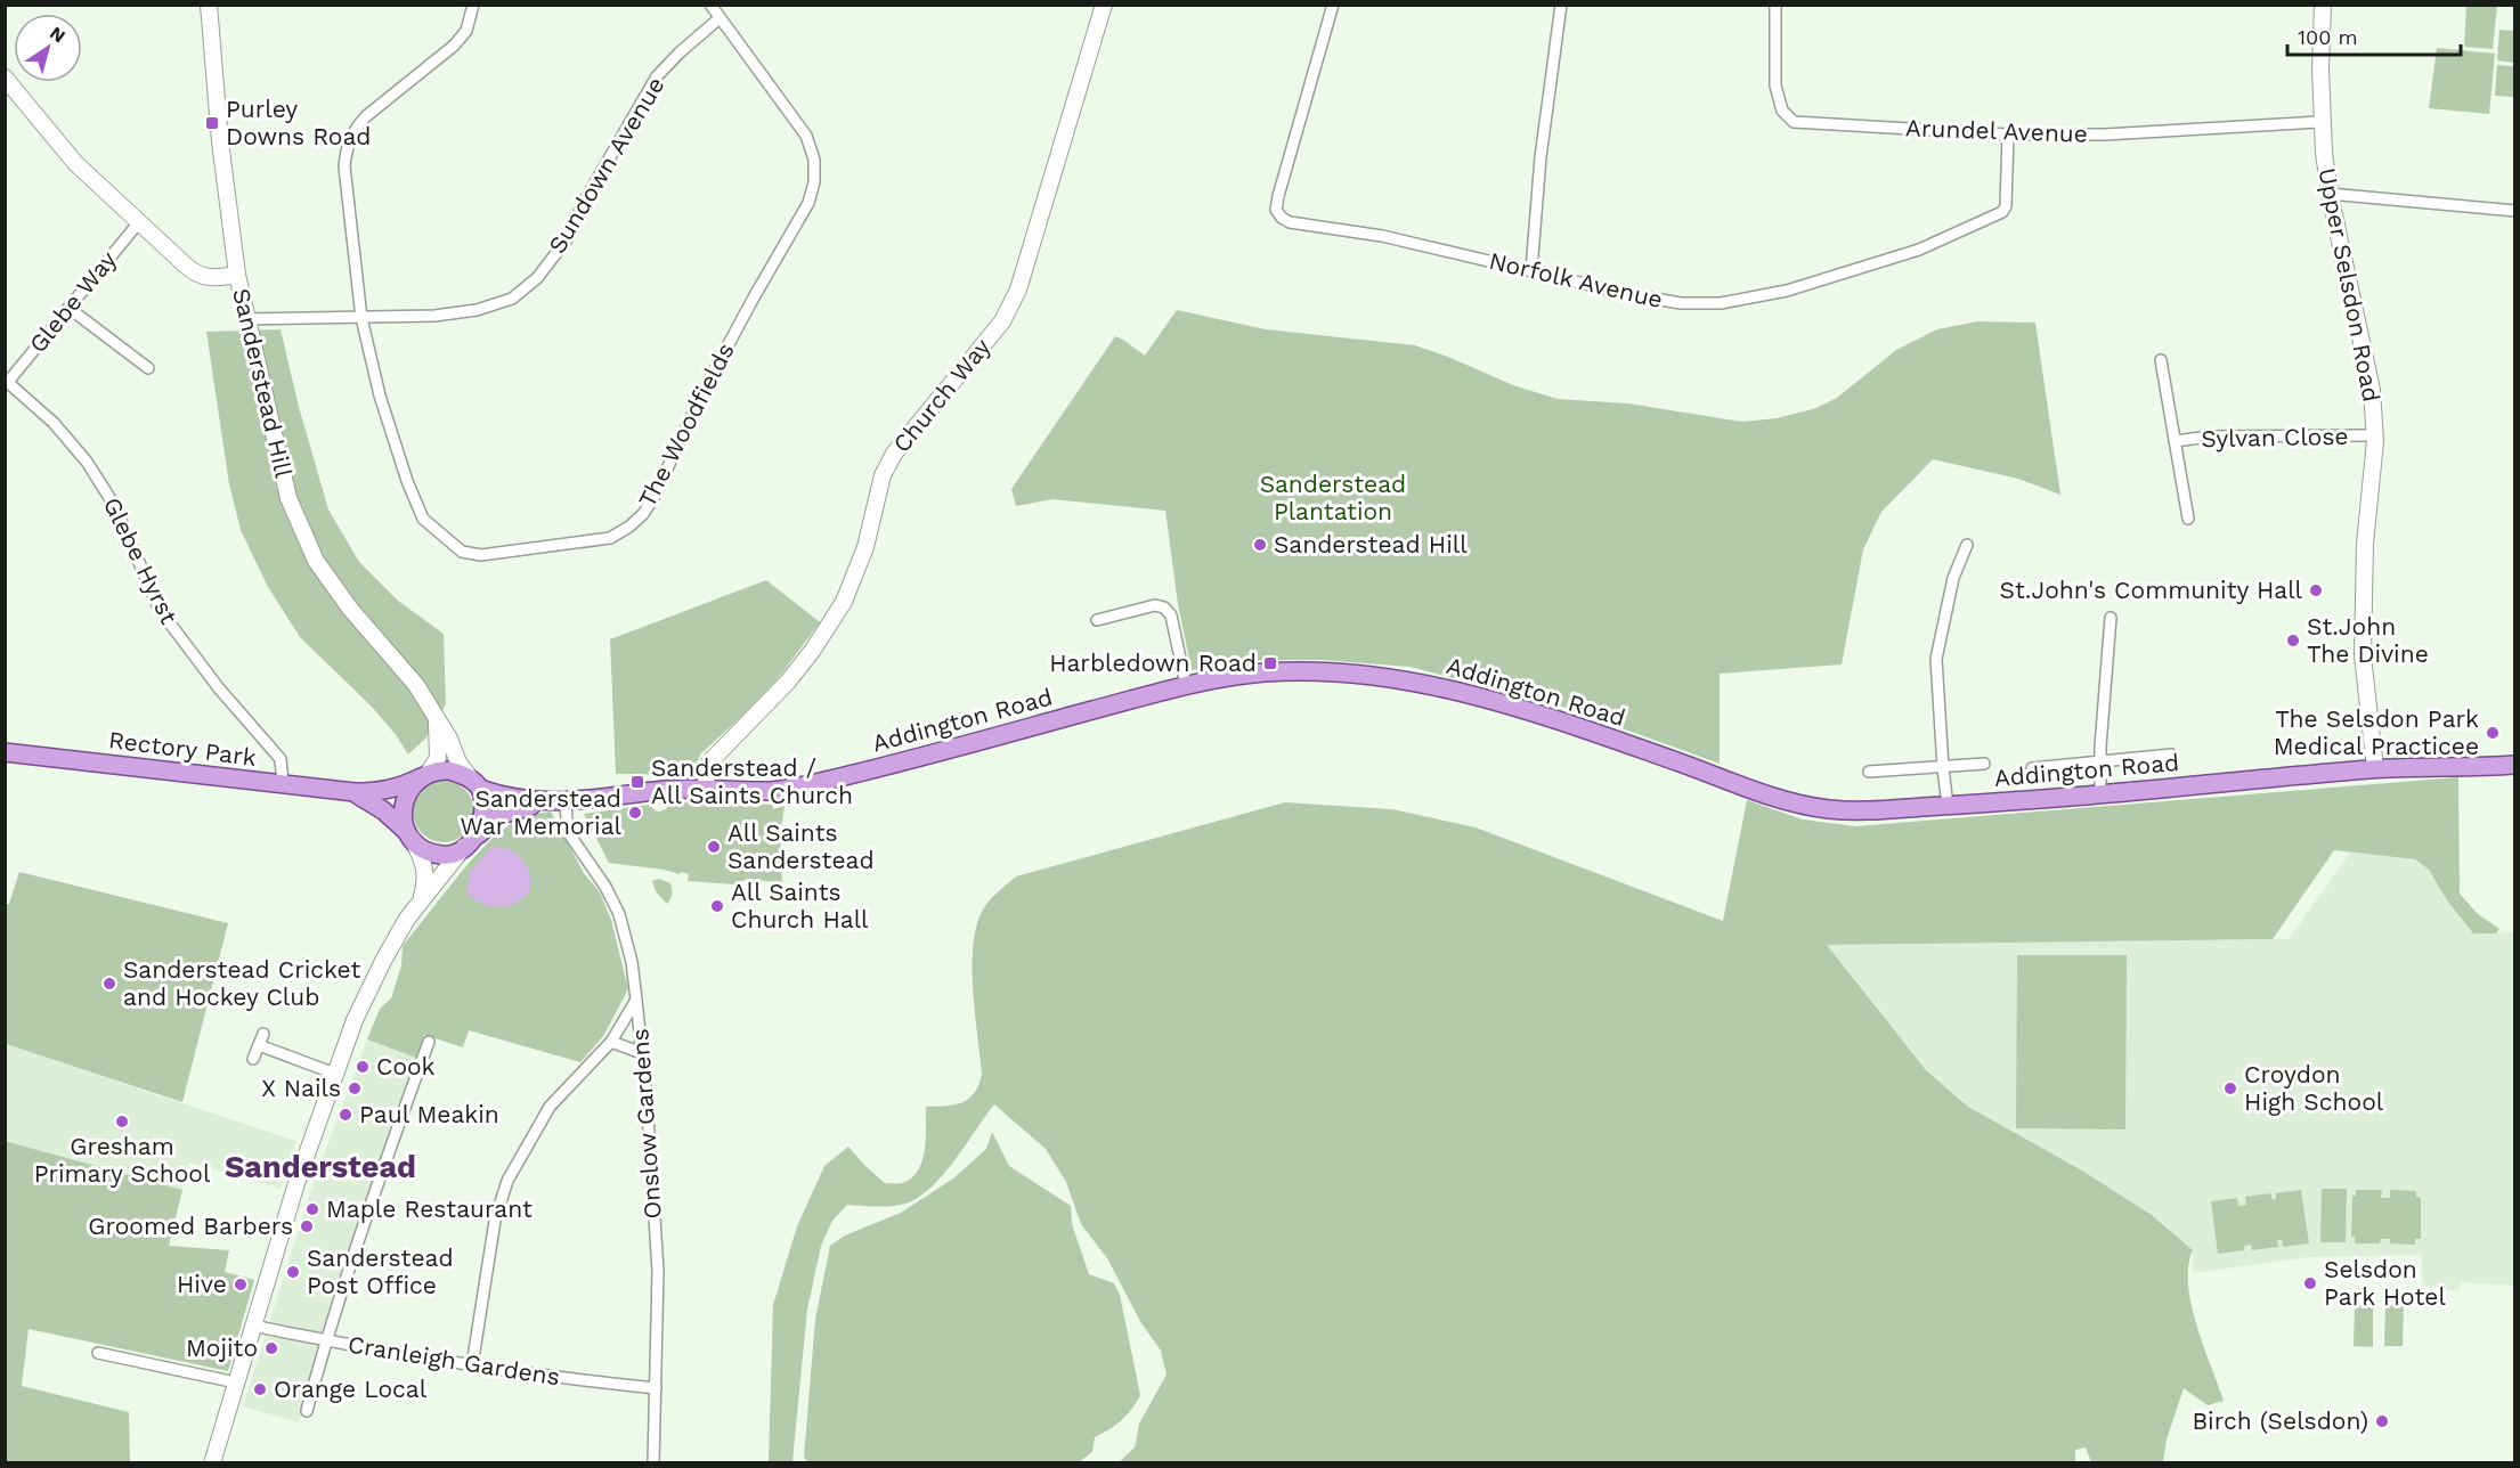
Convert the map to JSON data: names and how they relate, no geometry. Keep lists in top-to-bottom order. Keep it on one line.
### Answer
{"streets":{"main road":["Upper Selsdon Road","Sanderstead Hill","Church Way","Addington Road","Rectory Park"],"street":["Arundel Avenue","Sundown Avenue","Norfolk Avenue","Glebe Way","The Woodfields","Sylvan Close","Glebe Hyrst","Onslow Gardens","Cranleigh Gardens"]},"crossings":[["Arundel Avenue","Norfolk Avenue"],["Arundel Avenue","Upper Selsdon Road"],["Sundown Avenue","Sanderstead Hill"],["Sundown Avenue","The Woodfields"],["Upper Selsdon Road","Sylvan Close"],["Upper Selsdon Road","Addington Road"],["Glebe Way","Glebe Hyrst"],["Sanderstead Hill","Rectory Park"],["Church Way","Addington Road"],["Glebe Hyrst","Rectory Park"],["Addington Road","Onslow Gardens"],["Onslow Gardens","Cranleigh Gardens"]],"districts":["Sanderstead"],"parks":["Sanderstead Plantation"],"places":{"transit":["Purley Downs Road","Harbledown Road","Sanderstead / All Saints Church"],"other":["Sanderstead Hill","St.John's Community Hall","St.John The Divine","The Selsdon Park Medical Practicee","Sanderstead War Memorial","All Saints Sanderstead","All Saints Church Hall","Sanderstead Cricket and Hockey Club","Cook","X Nails","Croydon High School","Paul Meakin","Gresham Primary School","Maple Restaurant","Groomed Barbers","Sanderstead Post Office","Selsdon Park Hotel","Hive","Mojito","Orange Local","Birch (Selsdon)"]},"scale_bar":"100 m","north":"top right"}
